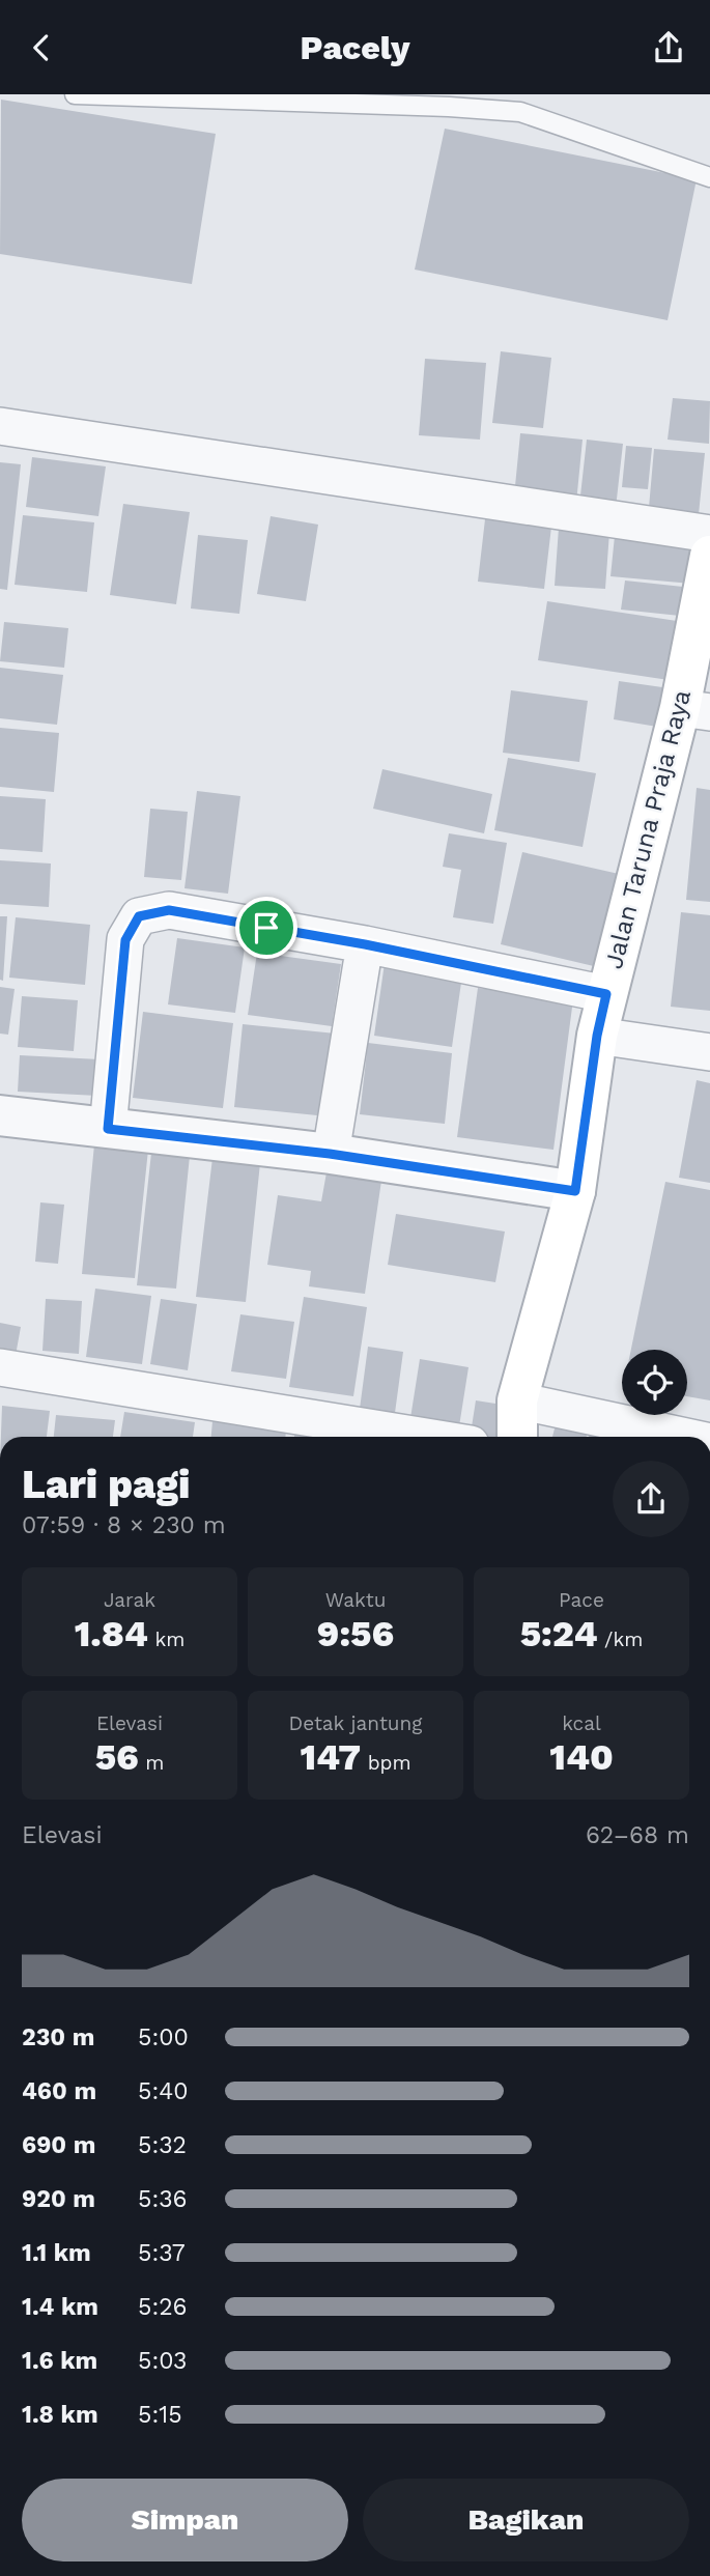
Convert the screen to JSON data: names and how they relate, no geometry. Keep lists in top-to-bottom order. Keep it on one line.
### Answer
{"streets":{"main road":["Jalan Taruna Praja Raya"]},"page":{"header":"Pacely","heading":["Lari pagi","07:59 · 8 × 230 m"],"stats":[["Jarak","1.84 km"],["Waktu","9:56"],["Pace","5:24 /km"],["Elevasi","56 m"],["Detak jantung","147 bpm"],["kcal","140"]],"chart":["Elevasi","62–68 m"],"list":[{"name":"230 m","note":"5:00"},{"name":"460 m","note":"5:40"},{"name":"690 m","note":"5:32"},{"name":"920 m","note":"5:36"},{"name":"1.1 km","note":"5:37"},{"name":"1.4 km","note":"5:26"},{"name":"1.6 km","note":"5:03"},{"name":"1.8 km","note":"5:15"}],"buttons":["Simpan","Bagikan"]}}
